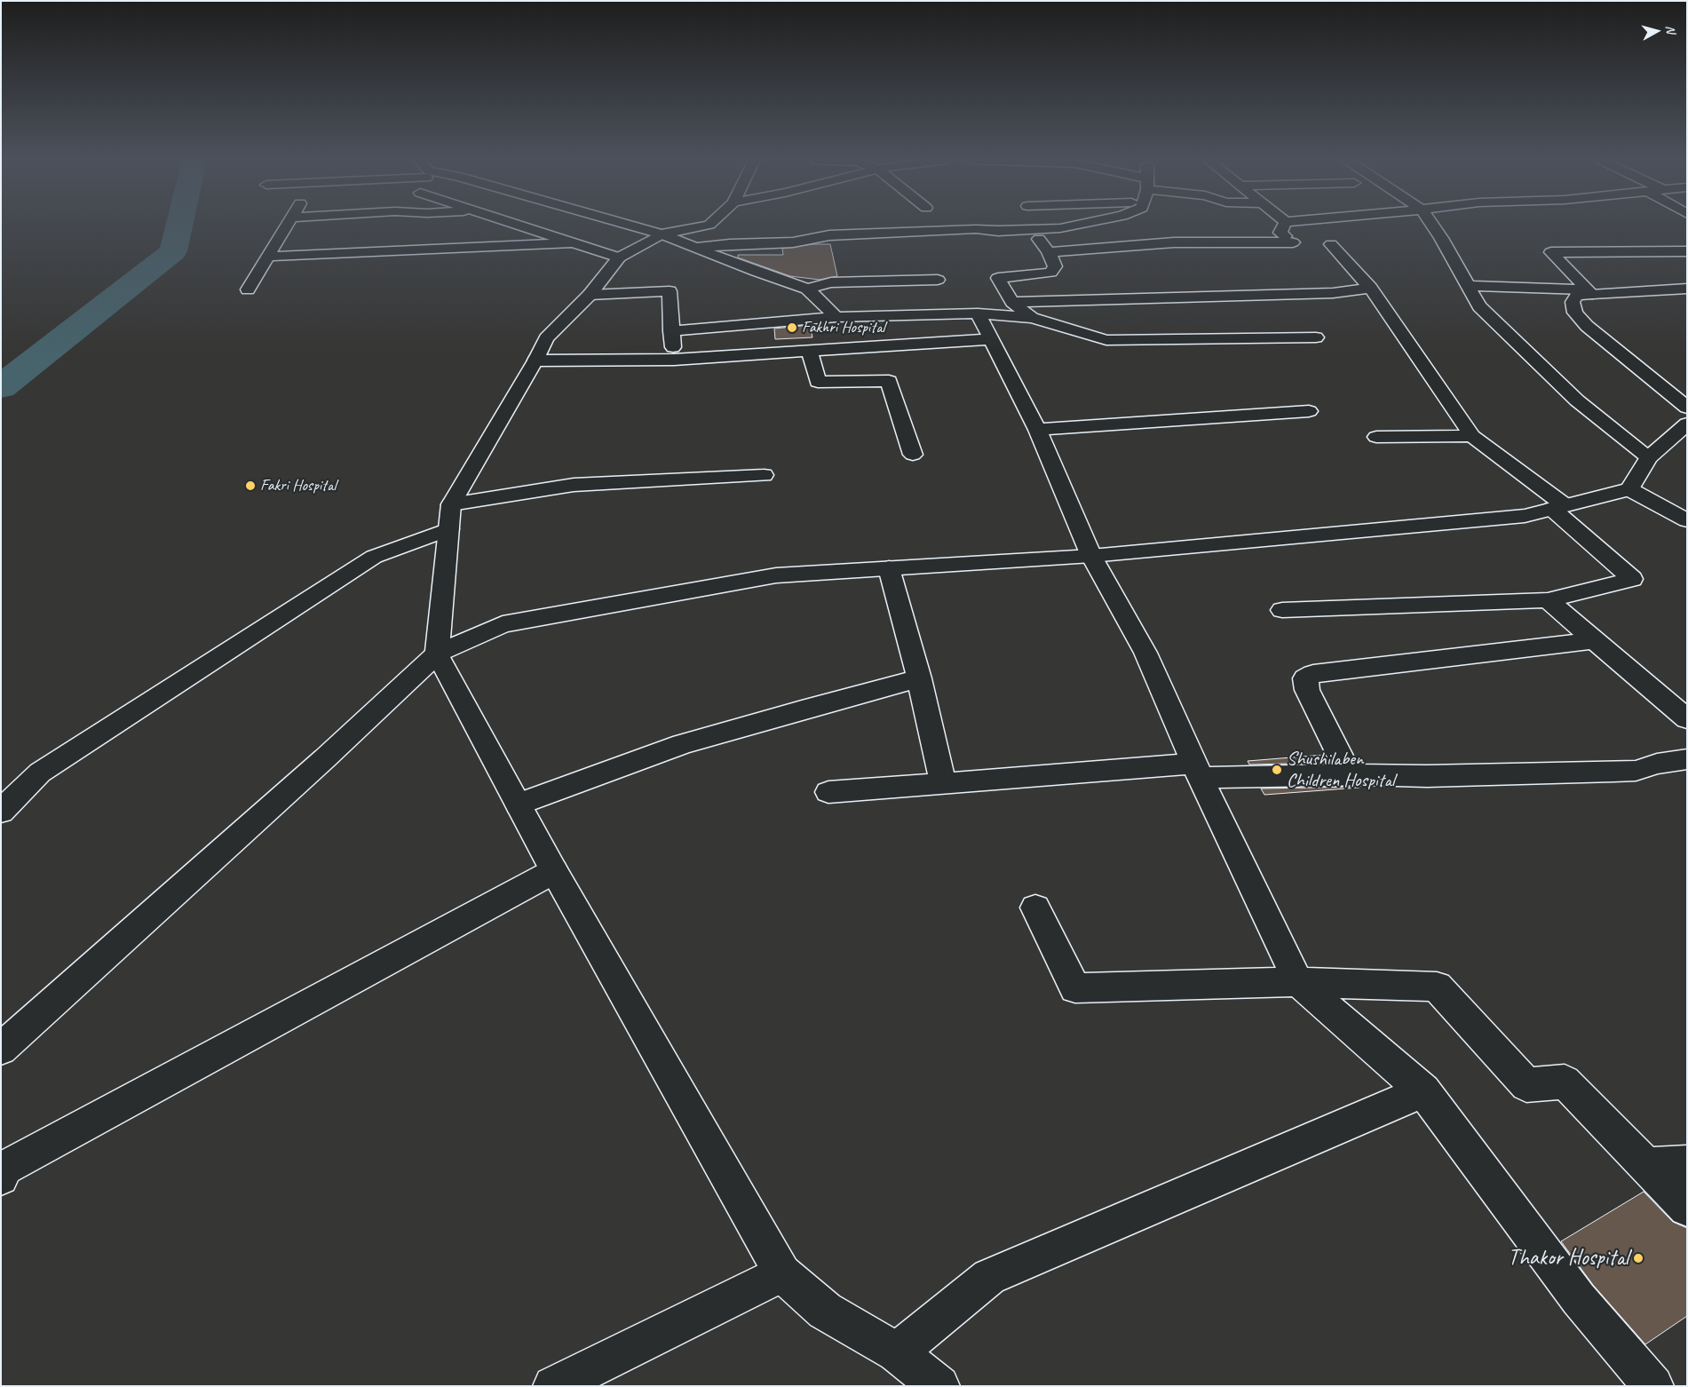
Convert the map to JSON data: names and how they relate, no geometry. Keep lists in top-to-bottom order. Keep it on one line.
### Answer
{"places":["Fakhri Hospital","Fakri Hospital","Shushilaben Children Hospital","Thakor Hospital"],"north":"right"}
